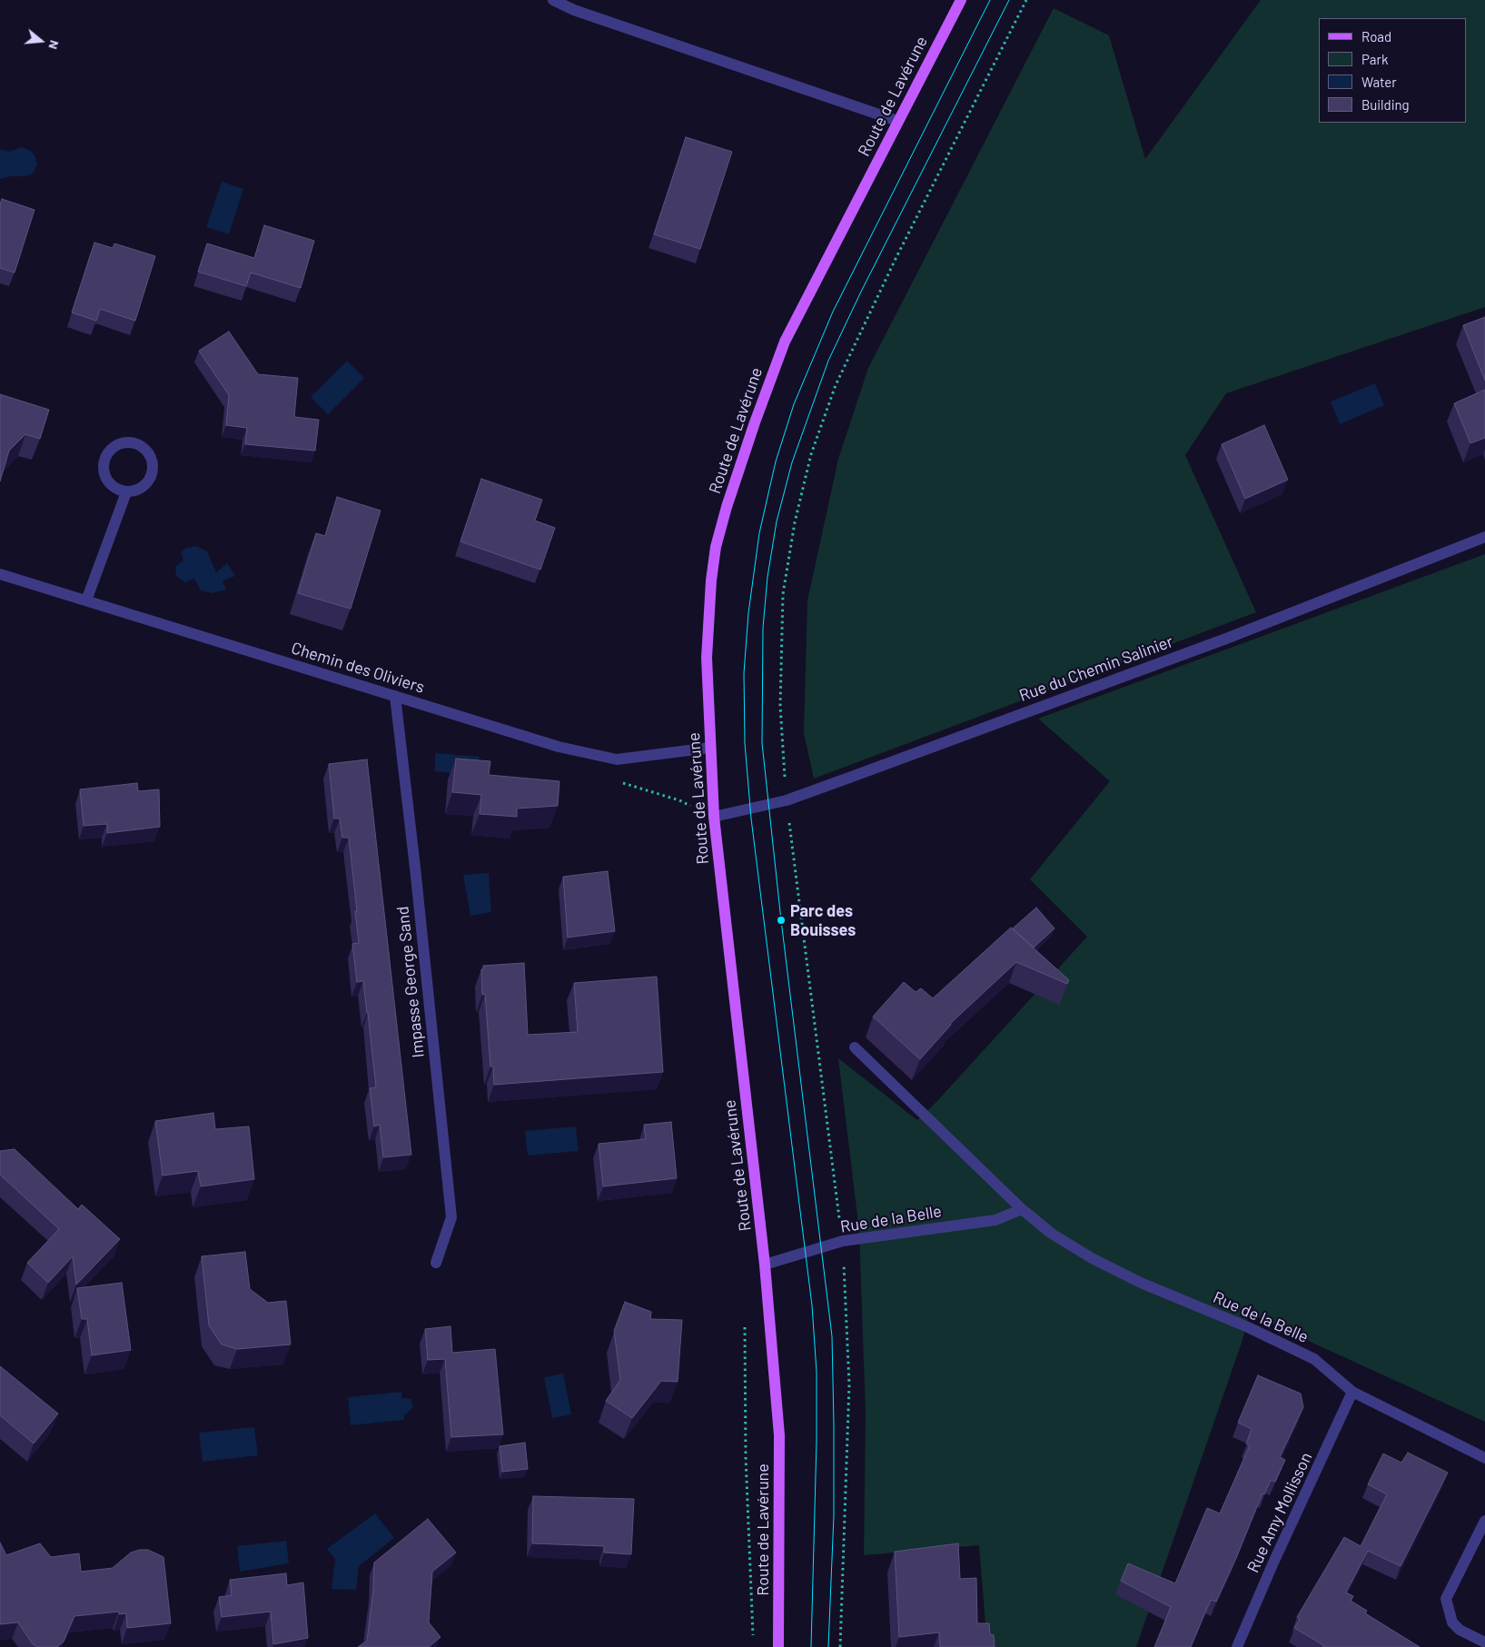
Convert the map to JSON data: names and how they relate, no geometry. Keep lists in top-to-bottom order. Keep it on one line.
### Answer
{"streets":{"main road":["Route de Lavérune"],"street":["Chemin des Oliviers","Rue du Chemin Salinier","Impasse George Sand","Rue de la Belle","Rue Amy Mollisson"]},"crossings":[["Route de Lavérune","Chemin des Oliviers"],["Route de Lavérune","Rue du Chemin Salinier"],["Route de Lavérune","Rue de la Belle"],["Chemin des Oliviers","Impasse George Sand"],["Rue de la Belle","Rue Amy Mollisson"]],"places":["Parc des Bouisses"],"legend":["Road","Park","Water","Building"],"north":"right"}
